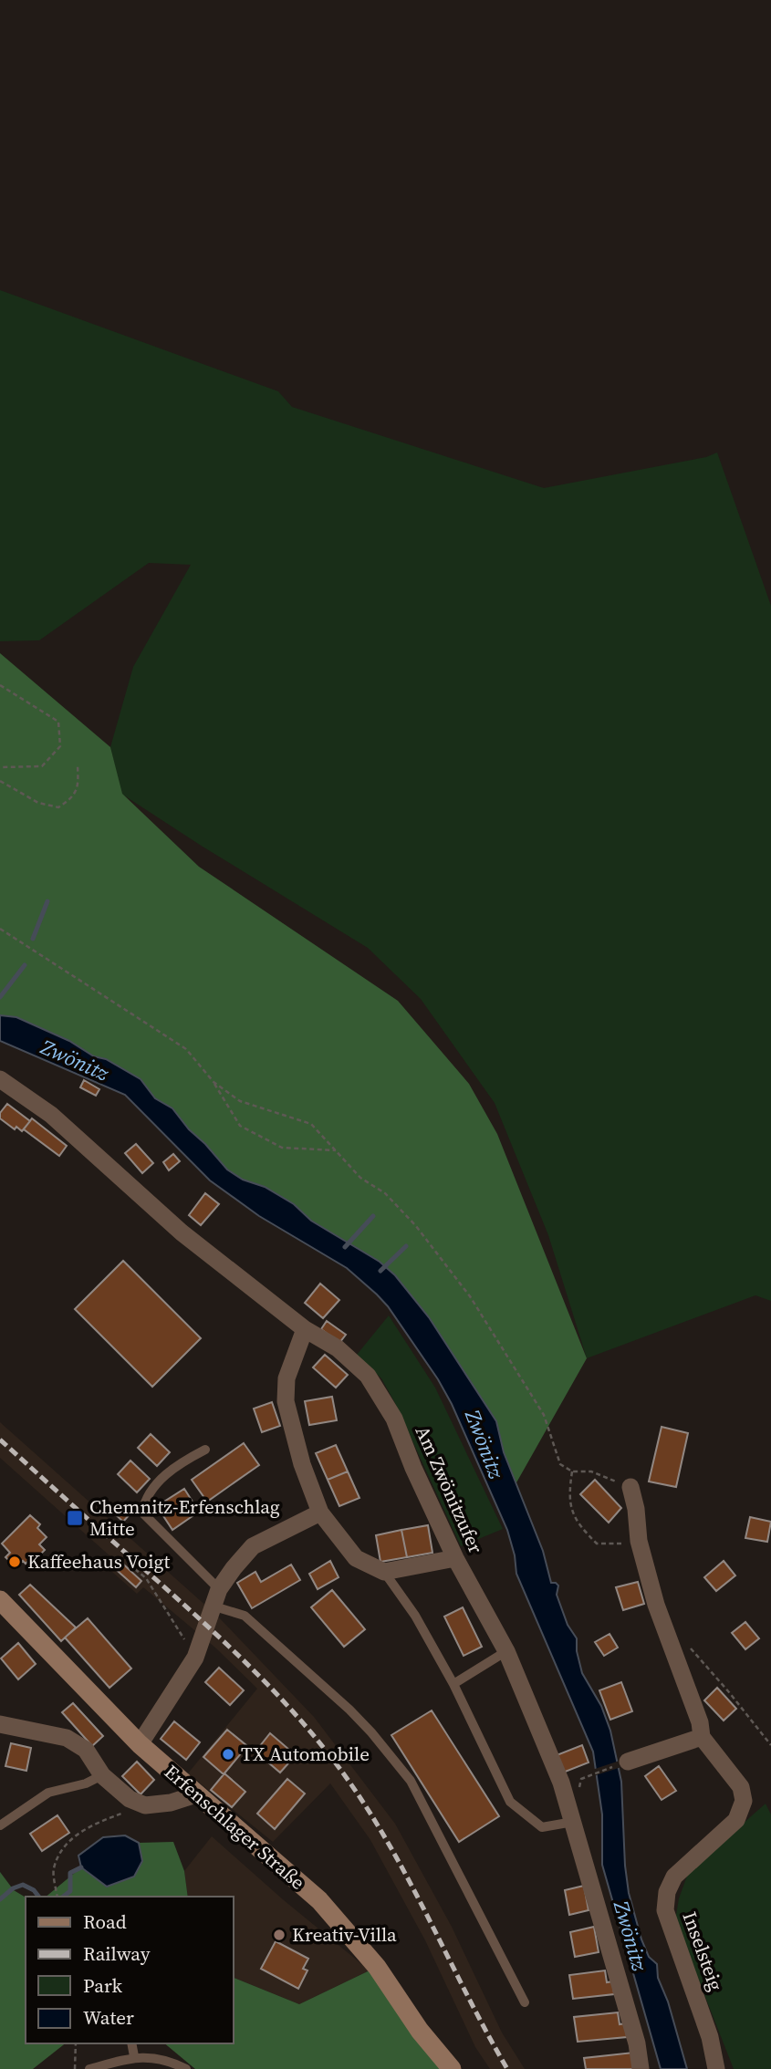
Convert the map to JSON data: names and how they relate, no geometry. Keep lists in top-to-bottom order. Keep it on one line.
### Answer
{"streets":{"main road":["Erfenschlager Straße"],"street":["Am Zwönitzufer","Inselsteig"]},"water":["Zwönitz"],"places":{"transit":["Chemnitz-Erfenschlag Mitte"],"other":["Kaffeehaus Voigt","TX Automobile","Kreativ-Villa"]},"legend":["Road","Railway","Park","Water"]}
